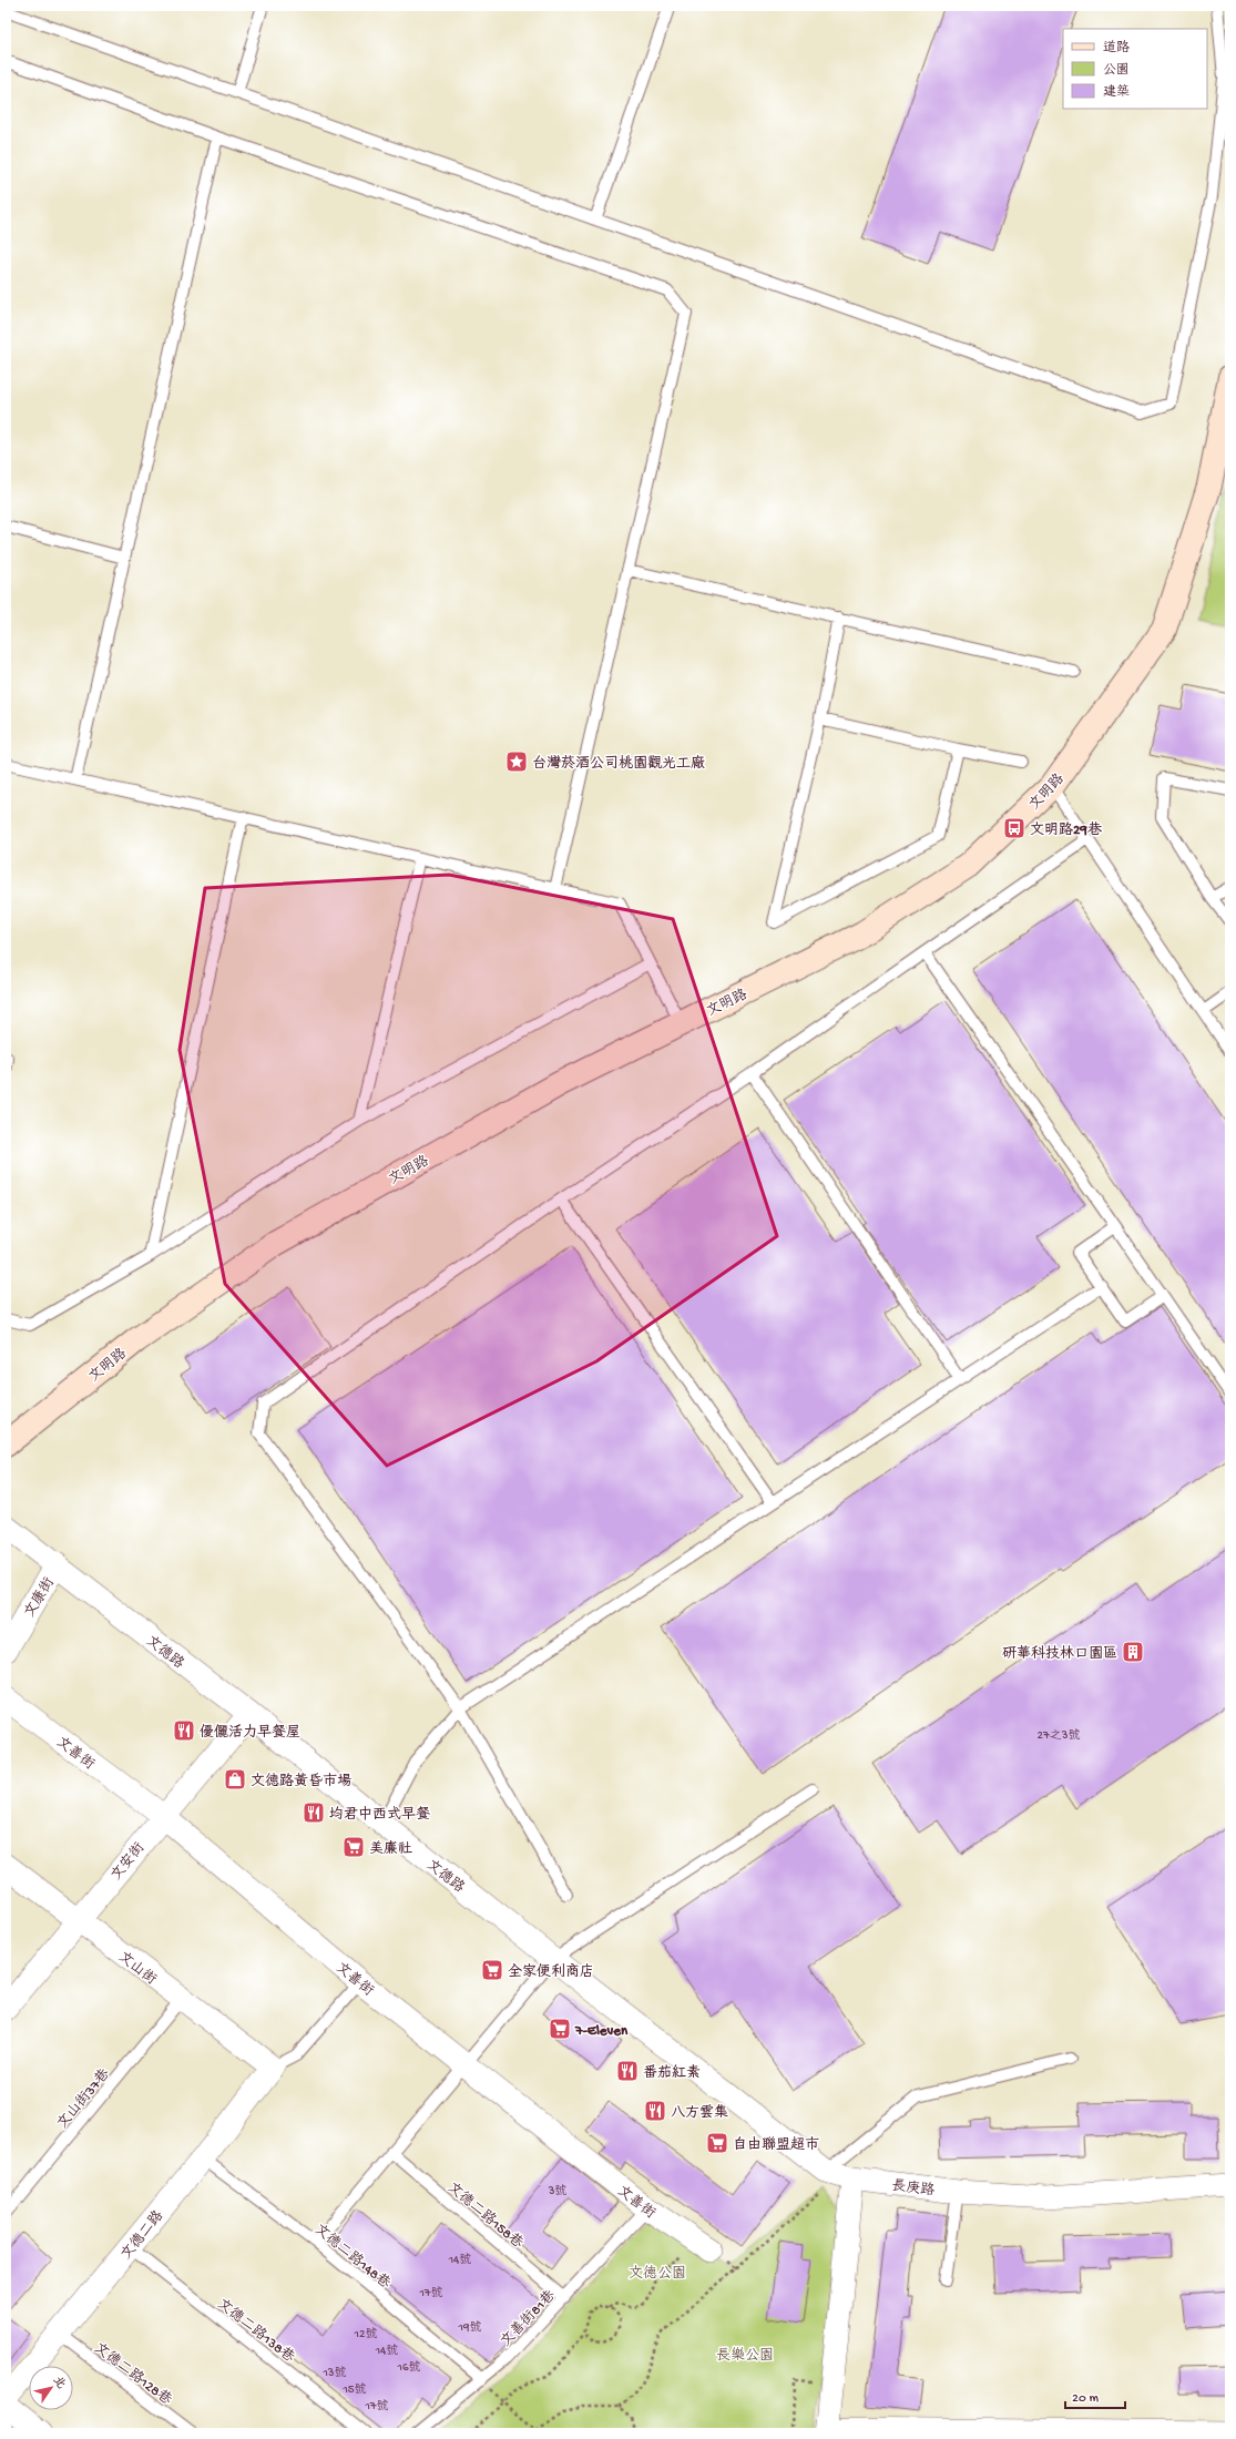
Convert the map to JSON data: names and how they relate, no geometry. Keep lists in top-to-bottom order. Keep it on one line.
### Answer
{"streets":{"street":["文明路","文康街","文德路","文善街","文安街","文山街","長庚路","文德二路"],"lane":["文山街37巷","文德二路158巷","文德二路148巷","文善街81巷","文德二路138巷","文德二路128巷"]},"crossings":[["文康街","文德路"],["文德路","文安街"],["文德路","長庚路"],["文善街","文安街"],["文善街","文善街81巷"],["文安街","文山街"],["文山街","文山街37巷"],["文山街","文德二路"],["文德二路158巷","文善街81巷"],["文德二路","文德二路148巷"],["文德二路","文德二路138巷"],["文德二路","文德二路128巷"],["文德二路148巷","文善街81巷"]],"parks":["文德公園","長樂公園"],"places":{"place":["台灣菸酒公司桃園觀光工廠"],"bus stop":["文明路29巷"],"building":["研華科技林口園區"],"restaurant":["優儷活力早餐屋","均君中西式早餐","番茄紅素","八方雲集"],"shop":["文德路黃昏市場"],"supermarket":["美廉社","全家便利商店","7-Eleven","自由聯盟超市"]},"house_numbers":["27之3號","3號","14號","17號","19號","12號","14號","16號","13號","15號","17號"],"legend":["道路","公園","建築"],"scale_bar":"20 m","north":"top right"}
